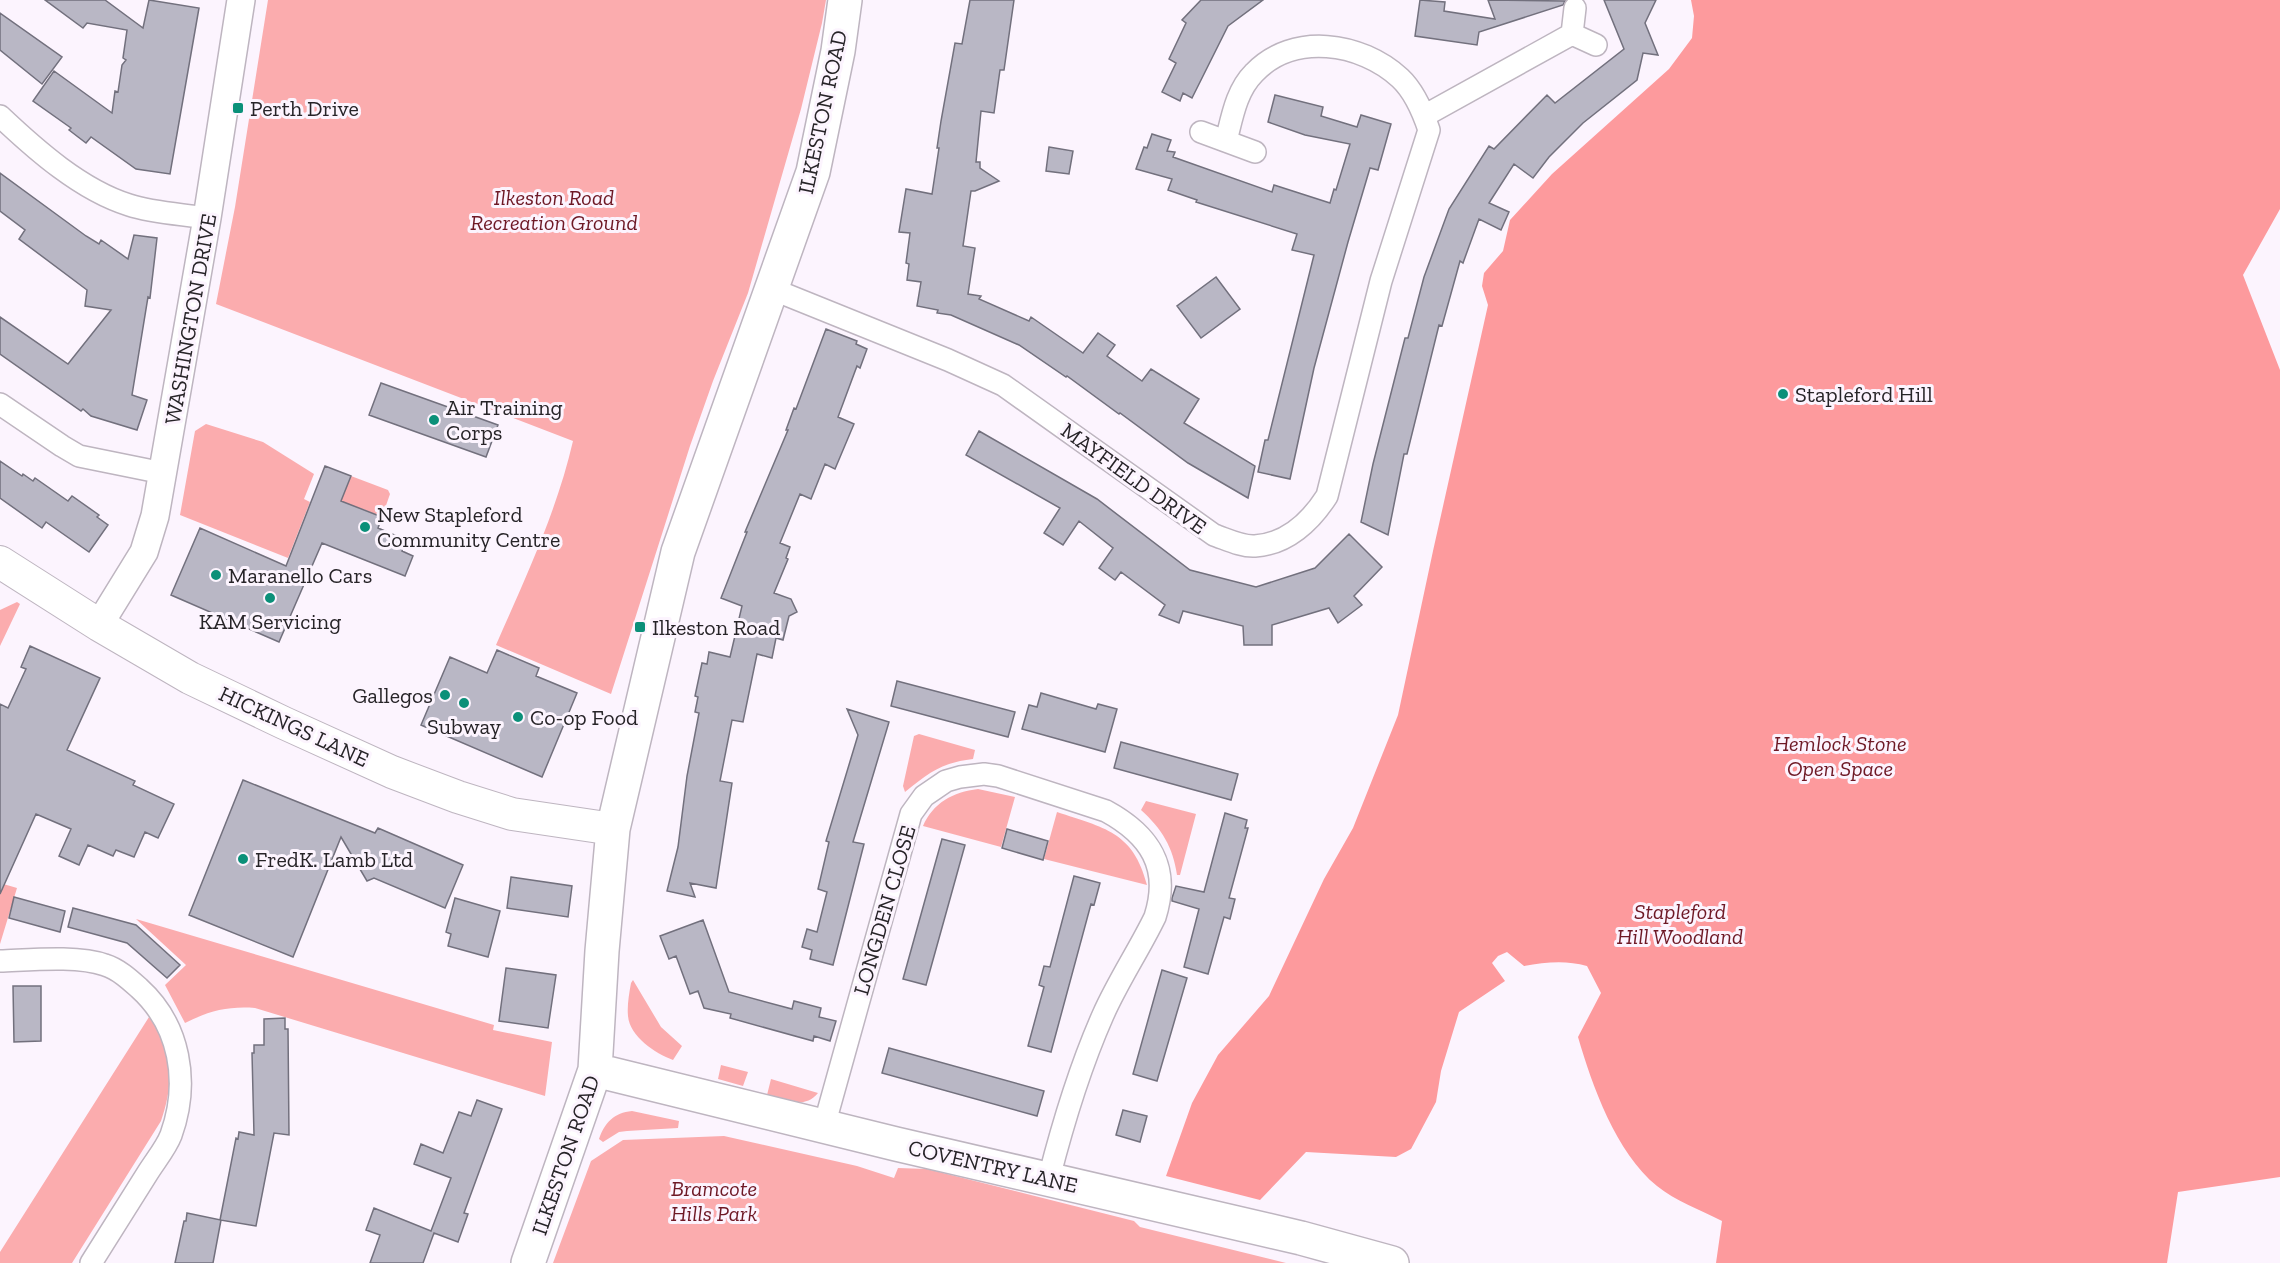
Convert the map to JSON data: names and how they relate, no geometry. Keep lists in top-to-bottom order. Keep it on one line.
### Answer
{"streets":{"main road":["ILKESTON ROAD","HICKINGS LANE","COVENTRY LANE"],"street":["WASHINGTON DRIVE","MAYFIELD DRIVE","LONGDEN CLOSE"]},"crossings":[["ILKESTON ROAD","MAYFIELD DRIVE"],["ILKESTON ROAD","HICKINGS LANE"],["ILKESTON ROAD","COVENTRY LANE"],["WASHINGTON DRIVE","HICKINGS LANE"],["LONGDEN CLOSE","COVENTRY LANE"]],"parks":["Ilkeston Road Recreation Ground","Hemlock Stone Open Space","Stapleford Hill Woodland","Bramcote Hills Park"],"places":{"transit":["Perth Drive","Ilkeston Road"],"other":["Stapleford Hill","Air Training Corps","New Stapleford Community Centre","Maranello Cars","KAM Servicing","Gallegos","Subway","Co-op Food","FredK. Lamb Ltd"]}}
